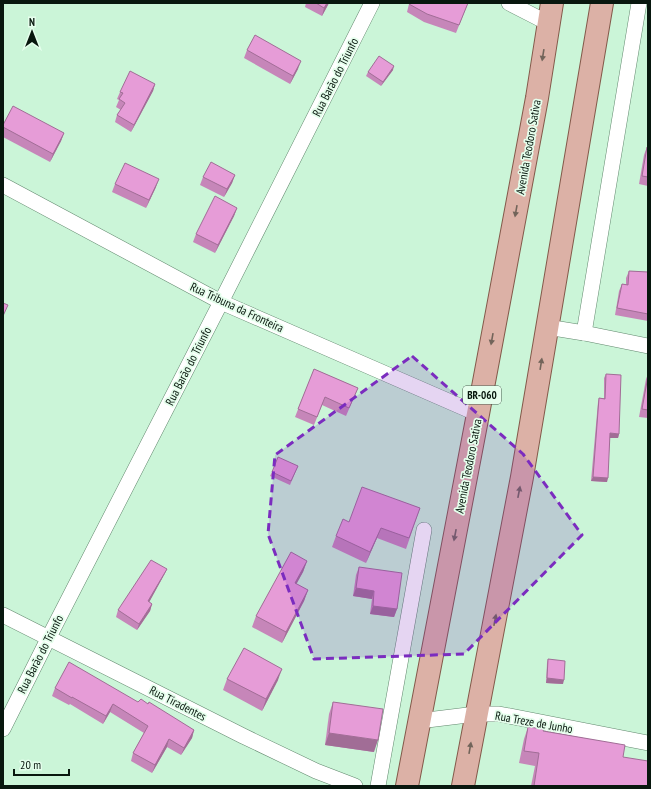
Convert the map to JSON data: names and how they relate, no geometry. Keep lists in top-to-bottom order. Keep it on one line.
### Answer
{"streets":{"main road":["Avenida Teodoro Sativa","BR-060"],"street":["Rua Barão do Triunfo","Rua Tribuna da Fronteira","Rua Tiradentes","Rua Treze de Junho"]},"crossings":[["Rua Barão do Triunfo","Rua Tribuna da Fronteira"],["Rua Barão do Triunfo","Rua Tiradentes"],["Avenida Teodoro Sativa","Rua Tribuna da Fronteira"],["Avenida Teodoro Sativa","Rua Treze de Junho"]],"scale_bar":"20 m","north":"top"}
